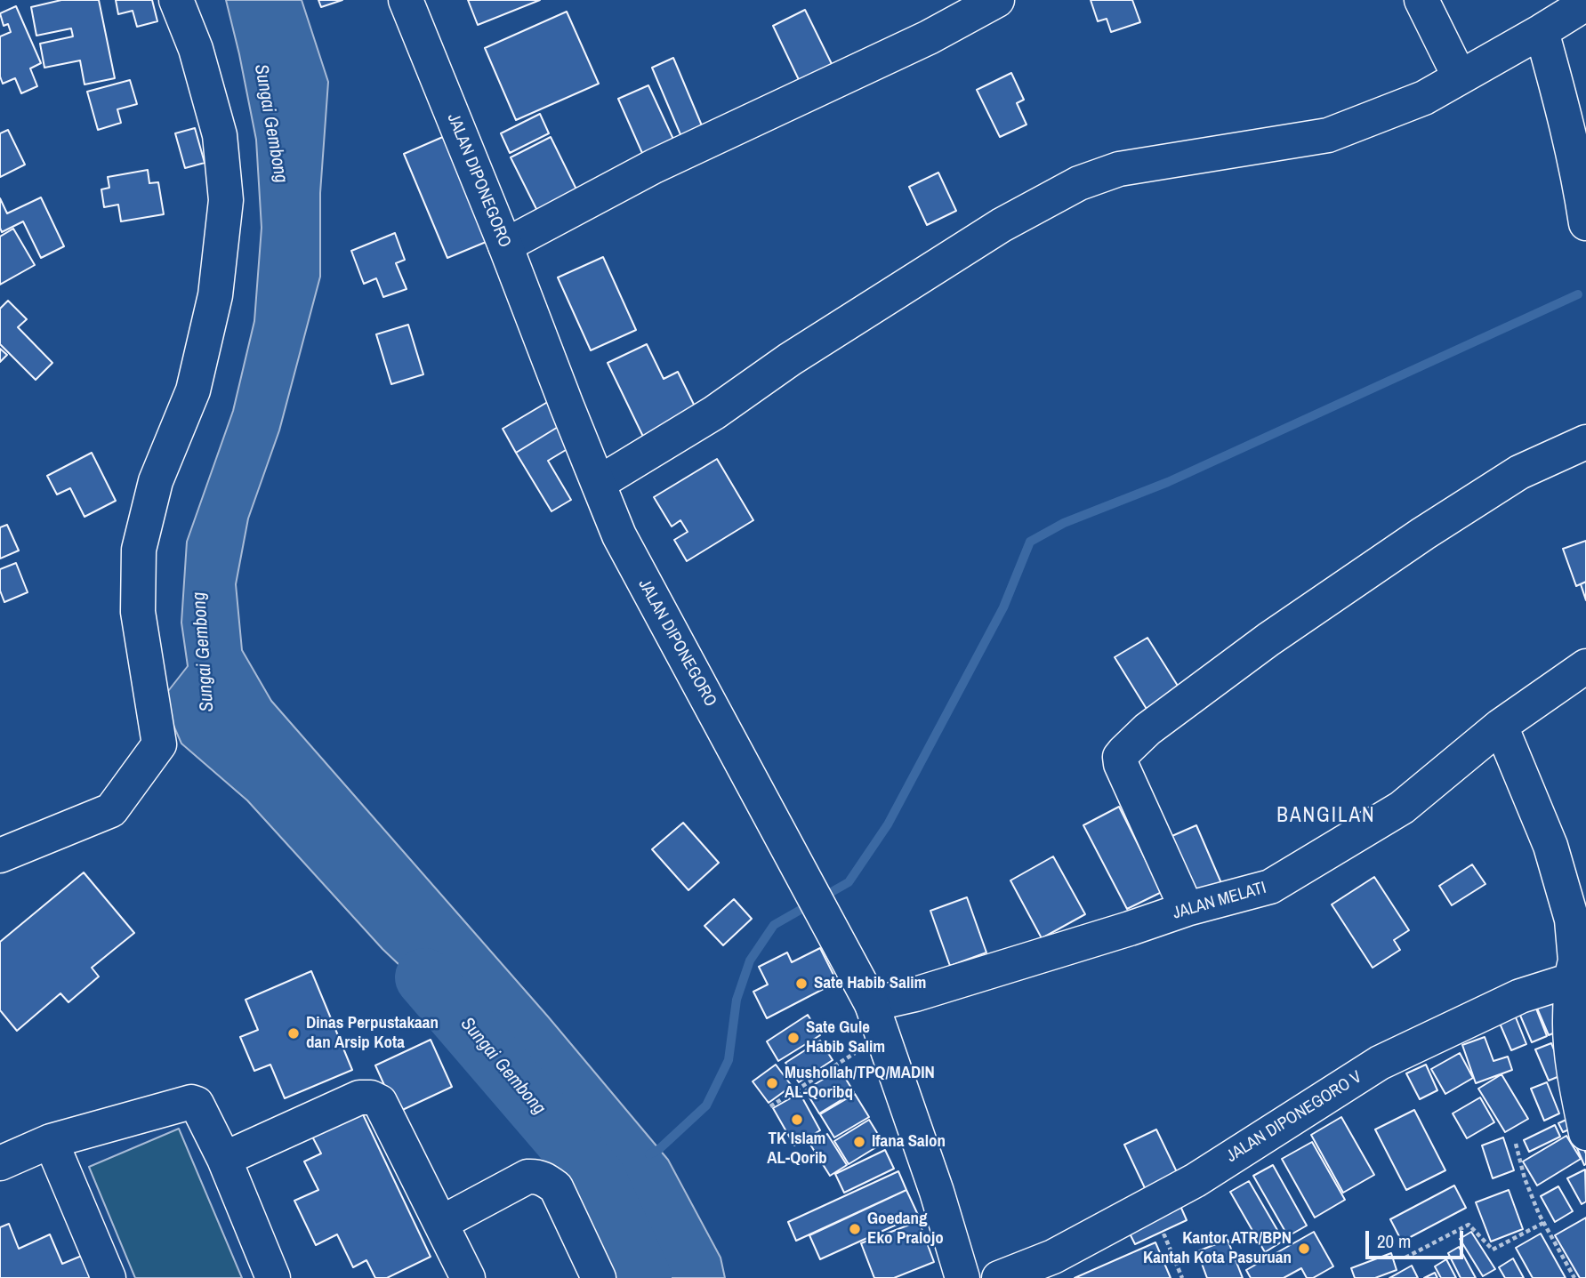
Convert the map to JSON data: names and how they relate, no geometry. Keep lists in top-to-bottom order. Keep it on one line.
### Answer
{"streets":{"street":["JALAN DIPONEGORO","JALAN MELATI","JALAN DIPONEGORO V"]},"crossings":[["JALAN DIPONEGORO","JALAN MELATI"]],"districts":["BANGILAN"],"water":["Sungai Gembong"],"places":["Sate Habib Salim","Dinas Perpustakaan dan Arsip Kota","Sate Gule Habib Salim","Mushollah/TPQ/MADIN AL-Qoribq","TK Islam AL-Qorib","Ifana Salon","Goedang Eko Pralojo","Kantor ATR/BPN Kantah Kota Pasuruan"],"scale_bar":"20 m"}
